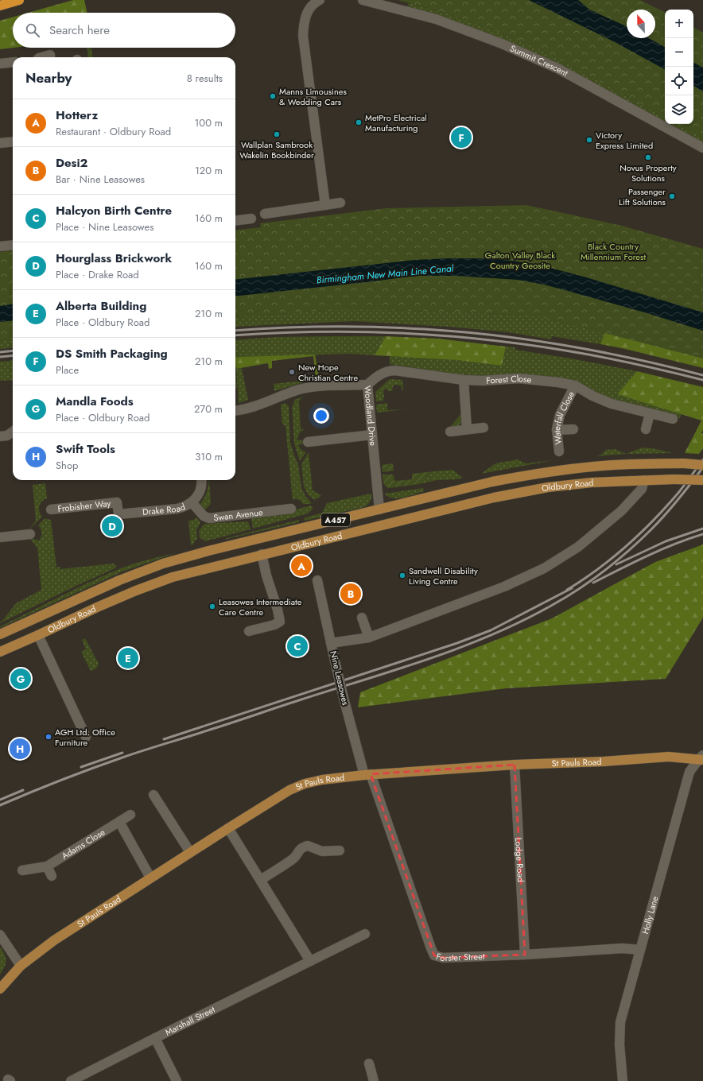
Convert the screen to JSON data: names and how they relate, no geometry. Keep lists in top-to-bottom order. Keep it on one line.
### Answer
{"streets":{"main road":["Oldbury Road","A457","St Pauls Road"],"street":["Summit Crescent","Forest Close","Woodland Drive","Waterfall Close","Frobisher Way","Drake Road","Swan Avenue","Nine Leasowes","Adams Close","Lodge Road","Holly Lane","Forster Street","Marshall Street"]},"crossings":[["Forest Close","Woodland Drive"],["Forest Close","Waterfall Close"],["Woodland Drive","Oldbury Road"],["Frobisher Way","Drake Road"],["Drake Road","Swan Avenue"],["Nine Leasowes","St Pauls Road"],["Nine Leasowes","Forster Street"],["St Pauls Road","Lodge Road"],["St Pauls Road","Holly Lane"],["St Pauls Road","Forster Street"],["Lodge Road","Forster Street"],["Holly Lane","Forster Street"]],"water":["Birmingham New Main Line Canal"],"parks":["Black Country Millennium Forest","Galton Valley Black Country Geosite"],"places":["Manns Limousines & Wedding Cars","MetPro Electrical Manufacturing","Wallplan Sambrook Wakelin Bookbinder","Victory Express Limited","Novus Property Solutions","Passenger Lift Solutions","New Hope Christian Centre","Sandwell Disability Living Centre","Leasowes Intermediate Care Centre","AGH Ltd. Office Furniture"],"north":"top","page":{"map_buttons":["+","−"],"search":"Search here","heading":["Nearby","8 results"],"list":[{"mark":"A","name":"Hotterz","note":"Restaurant · Oldbury Road","value":"100 m"},{"mark":"B","name":"Desi2","note":"Bar · Nine Leasowes","value":"120 m"},{"mark":"C","name":"Halcyon Birth Centre","note":"Place · Nine Leasowes","value":"160 m"},{"mark":"D","name":"Hourglass Brickwork","note":"Place · Drake Road","value":"160 m"},{"mark":"E","name":"Alberta Building","note":"Place · Oldbury Road","value":"210 m"},{"mark":"F","name":"DS Smith Packaging","note":"Place","value":"210 m"},{"mark":"G","name":"Mandla Foods","note":"Place · Oldbury Road","value":"270 m"},{"mark":"H","name":"Swift Tools","note":"Shop","value":"310 m"}],"pins":["F","D","A","B","C","E","G","H"]}}
